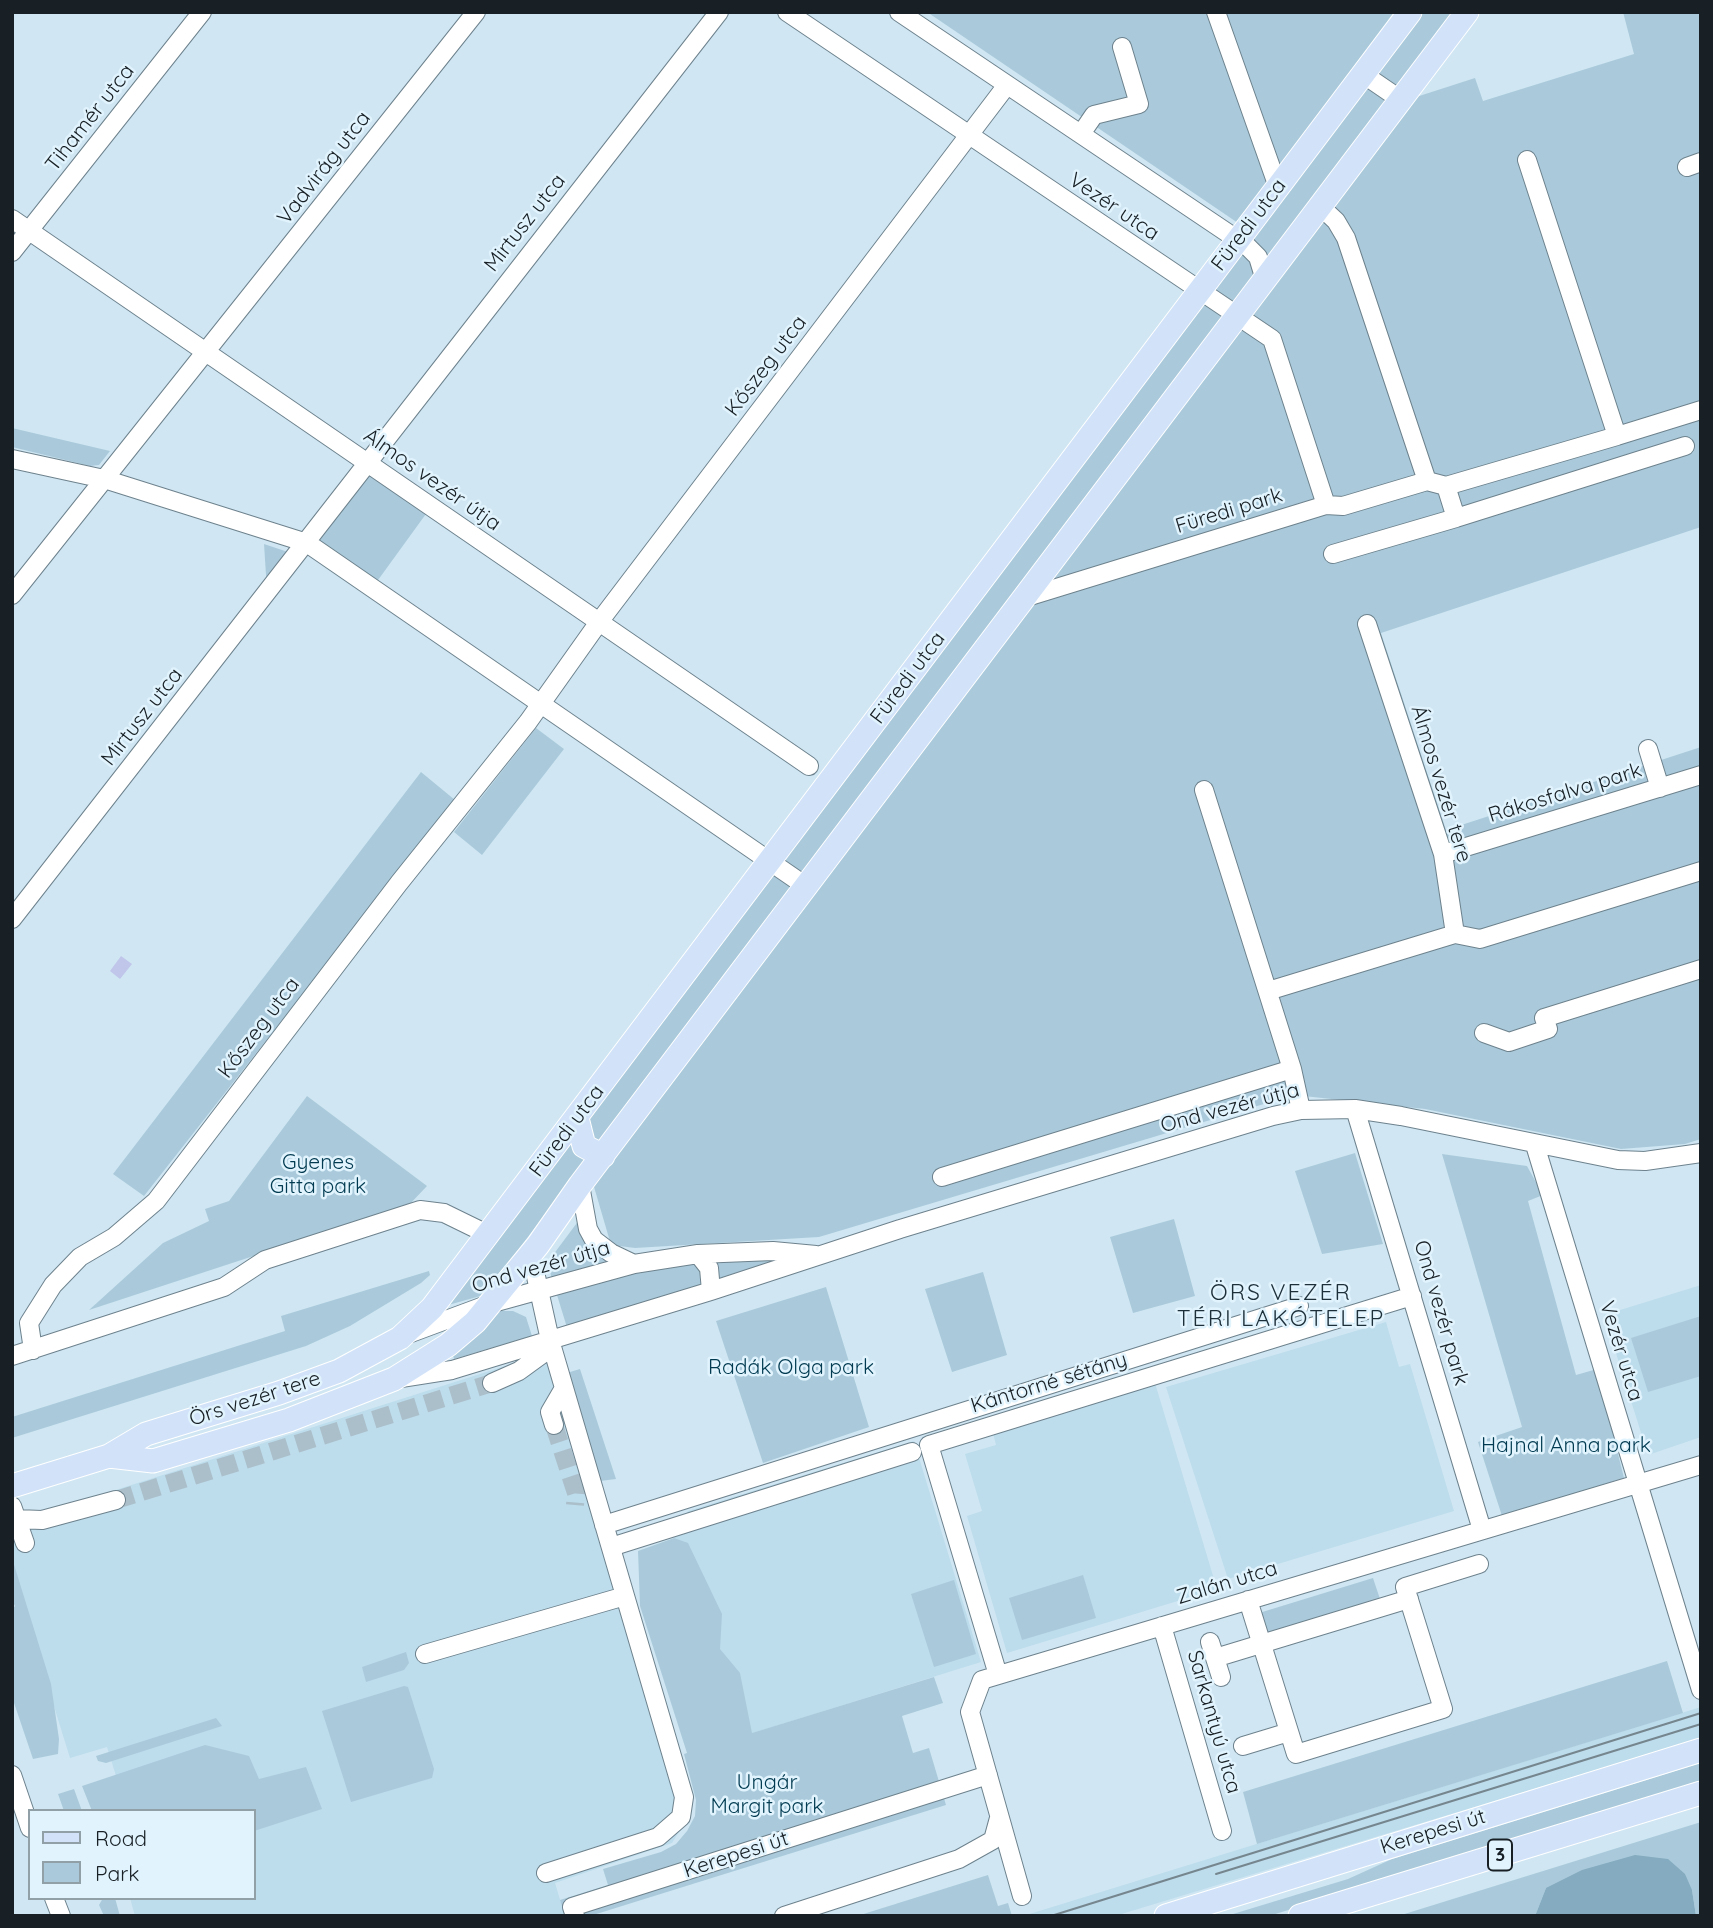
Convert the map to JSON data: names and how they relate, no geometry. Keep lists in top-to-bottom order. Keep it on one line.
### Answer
{"streets":{"main road":["Füredi utca","Örs vezér tere","Kerepesi út","3"],"street":["Tihamér utca","Vadvirág utca","Vezér utca","Mirtusz utca","Kőszeg utca","Álmos vezér útja","Füredi park","Álmos vezér tere","Rákosfalva park","Ond vezér útja","Ond vezér park","Kántorné sétány","Zalán utca","Sarkantyú utca"]},"crossings":[["Tihamér utca","Álmos vezér útja"],["Vadvirág utca","Álmos vezér útja"],["Vezér utca","Füredi utca"],["Vezér utca","Kőszeg utca"],["Vezér utca","Füredi park"],["Vezér utca","Ond vezér útja"],["Vezér utca","Zalán utca"],["Mirtusz utca","Álmos vezér útja"],["Füredi utca","Füredi park"],["Füredi utca","Ond vezér útja"],["Füredi utca","Örs vezér tere"],["Kőszeg utca","Álmos vezér útja"],["Álmos vezér tere","Rákosfalva park"],["Ond vezér útja","Ond vezér park"],["Ond vezér útja","Örs vezér tere"],["Ond vezér park","Kántorné sétány"],["Ond vezér park","Zalán utca"],["Kántorné sétány","Zalán utca"],["Zalán utca","Sarkantyú utca"],["Zalán utca","Kerepesi út"]],"districts":["ÖRS VEZÉR TÉRI LAKÓTELEP"],"parks":["Gyenes Gitta park","Radák Olga park","Hajnal Anna park","Ungár Margit park"],"legend":["Road","Park"]}
